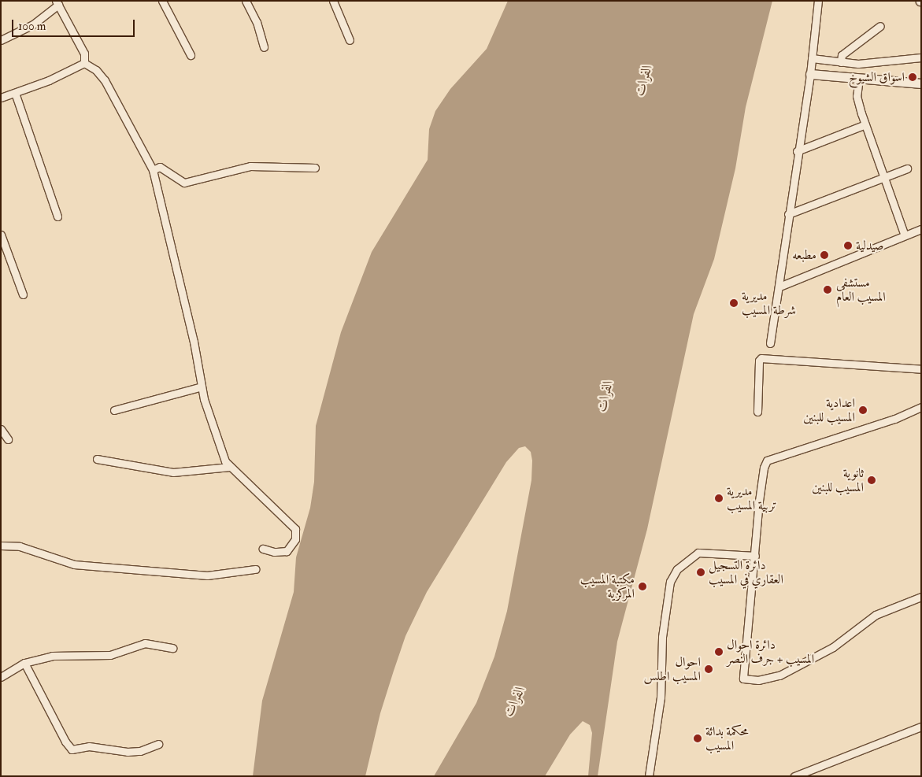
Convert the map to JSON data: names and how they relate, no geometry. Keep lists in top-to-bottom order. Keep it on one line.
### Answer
{"water":["الفرات"],"places":["اسواق الشيوخ","صيدلية","مطبعه","مستشفى المسيب العام","مديرية شرطة المسيب","اعدادية المسيب للبنين","ثانوية المسيب للبنين","مديرية تربية المسيب","دائرة التسجيل العقاري في المسيب","مكتبة المسيب المركزية","دائرة احوال المسيب + جرف النصر","احوال المسيب اطلس","محكمة بدائة المسيب"],"scale_bar":"100 m"}
